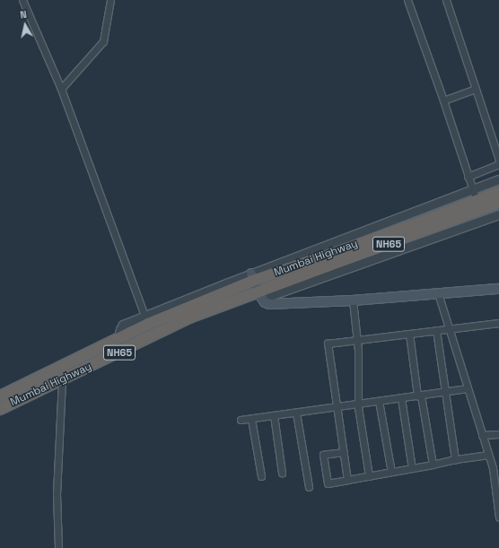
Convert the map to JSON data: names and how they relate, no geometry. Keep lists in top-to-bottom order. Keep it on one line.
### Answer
{"streets":{"highway":["NH65","Mumbai Highway"]},"crossings":[["NH65","Mumbai Highway"]],"north":"top"}
